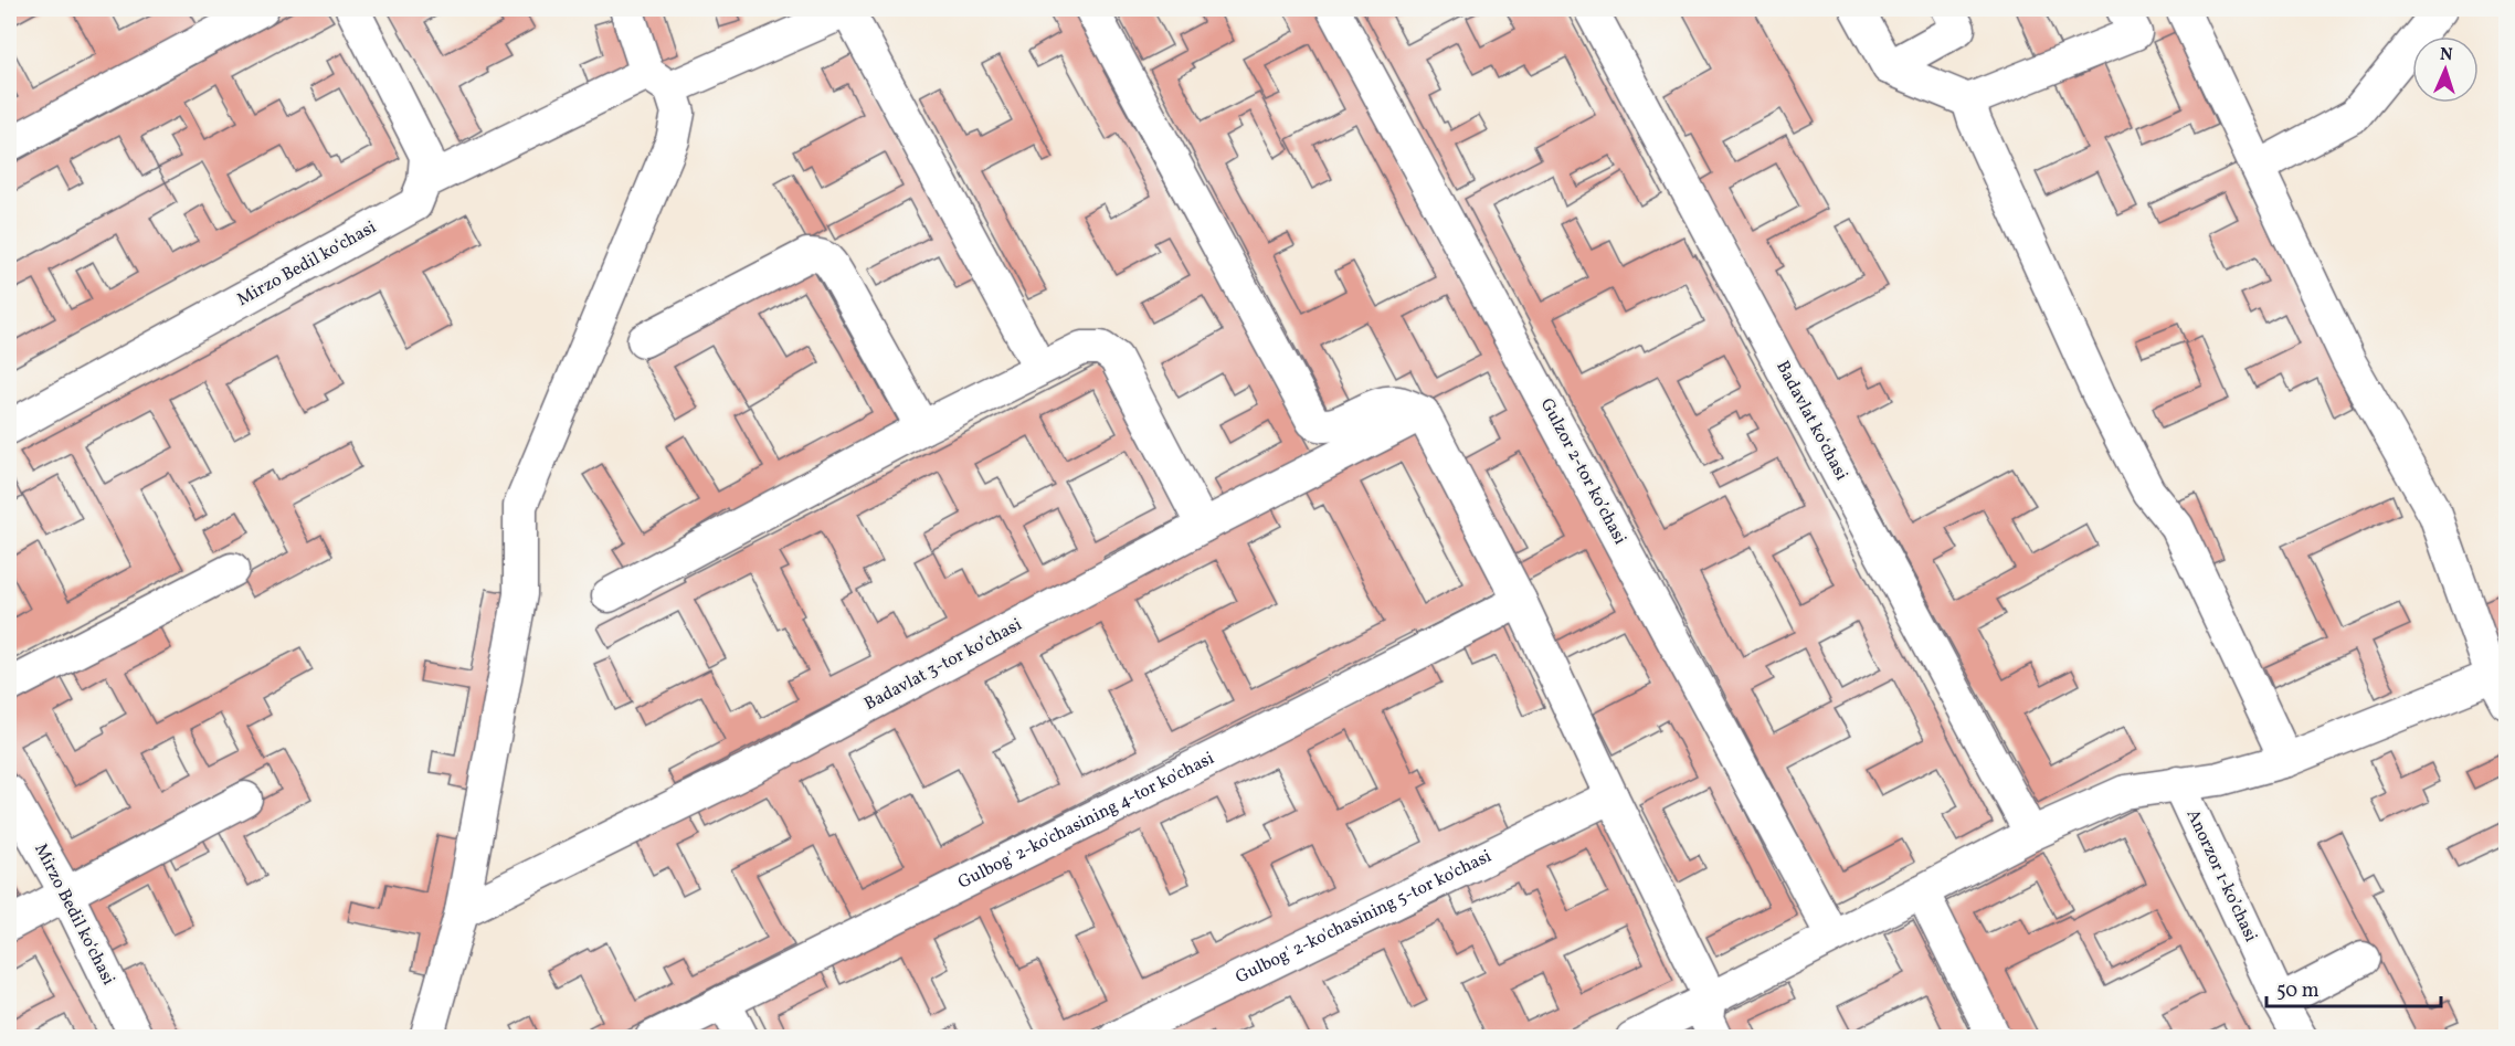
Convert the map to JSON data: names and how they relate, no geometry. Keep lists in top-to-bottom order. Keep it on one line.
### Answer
{"streets":{"street":["Mirzo Bedil koʻchasi","Badavlat koʻchasi","Gulzor 2-tor koʼchasi","Badavlat 3-tor koʼchasi","Gulbog' 2-ko'chasining 4-tor ko'chasi","Аnorzor 1-koʼchasi","Gulbog' 2-ko'chasining 5-tor ko'chasi"]},"scale_bar":"50 m","north":"top"}
